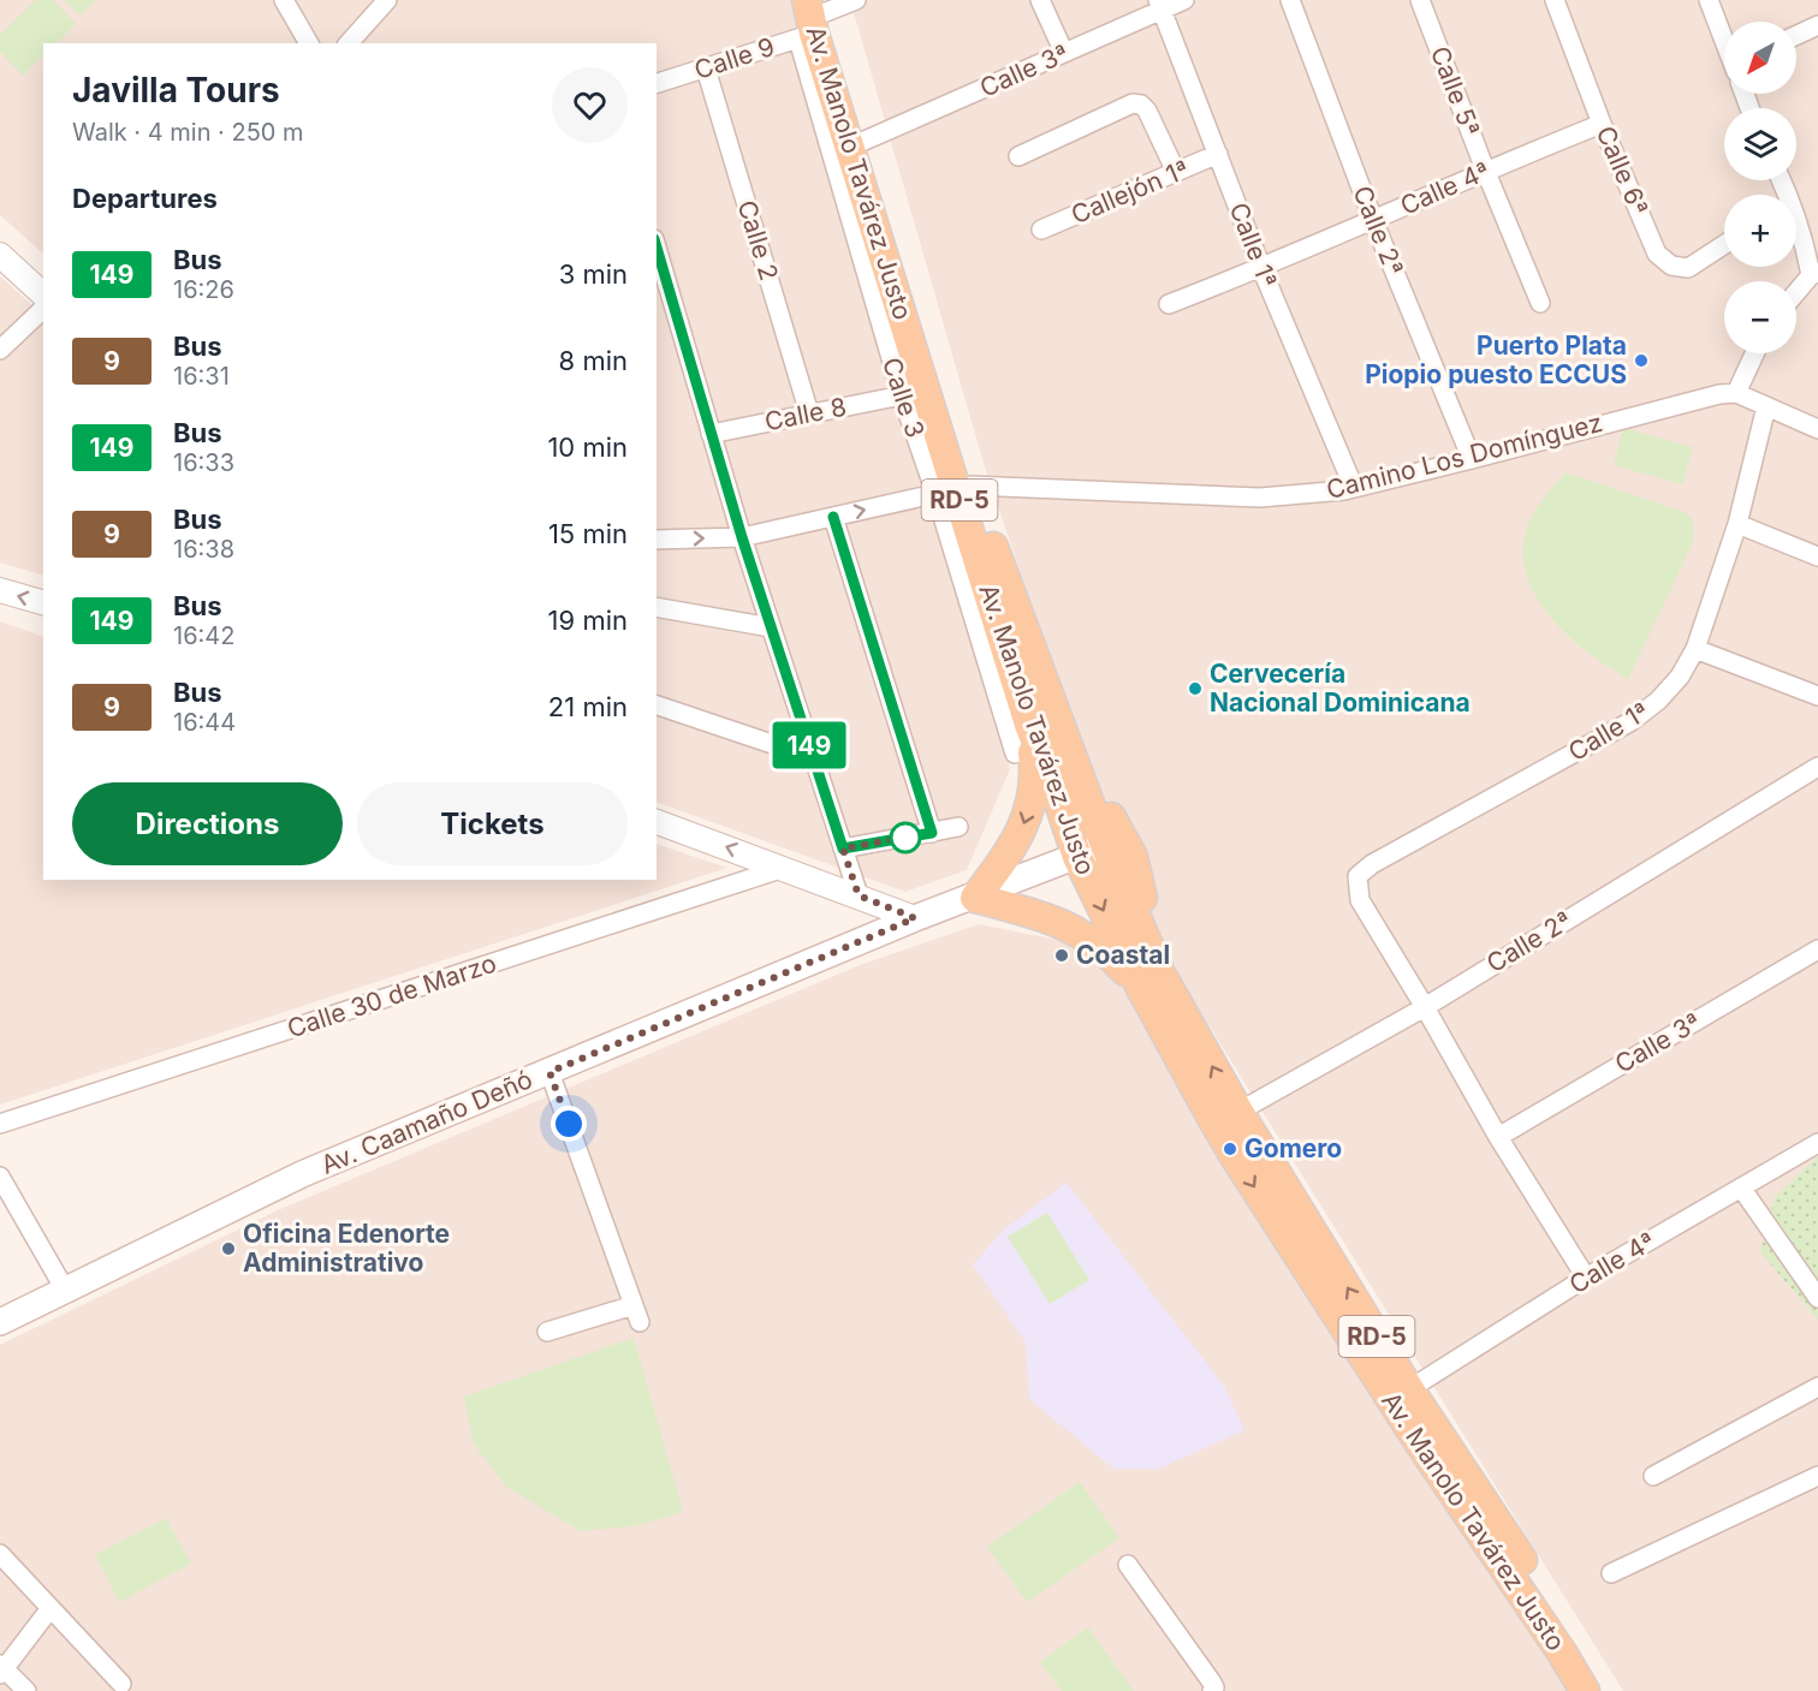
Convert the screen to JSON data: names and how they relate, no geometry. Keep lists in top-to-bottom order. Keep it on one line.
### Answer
{"streets":{"main road":["Av. Manolo Tavárez Justo","RD-5","Av. Caamaño Deñó"],"street":["Calle 9","Calle 3ª","Calle 5ª","Calle 6ª","Calle 4ª","Callejón 1ª","Calle 2ª","Calle 2","Calle 1ª","Calle 3","Calle 8","Camino Los Domínguez","Calle 30 de Marzo"]},"crossings":[["Calle 9","Av. Manolo Tavárez Justo"],["Calle 9","Calle 2"],["Calle 9","Calle 3"],["Calle 3ª","Av. Manolo Tavárez Justo"],["Calle 3ª","Calle 1ª"],["Calle 5ª","Calle 4ª"],["Calle 6ª","Calle 4ª"],["Av. Manolo Tavárez Justo","Calle 4ª"],["Av. Manolo Tavárez Justo","Calle 2ª"],["Av. Manolo Tavárez Justo","Calle 3"],["Av. Manolo Tavárez Justo","Camino Los Domínguez"],["Av. Manolo Tavárez Justo","Av. Caamaño Deñó"],["Calle 4ª","Calle 2ª"],["Calle 4ª","Calle 1ª"],["Callejón 1ª","Calle 1ª"],["Calle 2ª","Calle 1ª"],["Calle 2ª","Camino Los Domínguez"],["Calle 2","Calle 8"],["Calle 1ª","Camino Los Domínguez"],["Calle 3","Calle 8"],["Calle 3","Camino Los Domínguez"]],"places":["Puerto Plata Piopio puesto ECCUS","Cervecería Nacional Dominicana","Coastal","Gomero","Oficina Edenorte Administrativo"],"lines":["bus line 149"],"north":"bottom left","page":{"on_map":"149","map_buttons":["+","−"],"heading":[["Javilla Tours","Walk · 4 min · 250 m"],"Departures"],"list":[{"mark":"149","name":"Bus","note":"16:26","value":"3 min"},{"mark":"9","name":"Bus","note":"16:31","value":"8 min"},{"mark":"149","name":"Bus","note":"16:33","value":"10 min"},{"mark":"9","name":"Bus","note":"16:38","value":"15 min"},{"mark":"149","name":"Bus","note":"16:42","value":"19 min"},{"mark":"9","name":"Bus","note":"16:44","value":"21 min"}],"buttons":["Directions","Tickets"]}}
